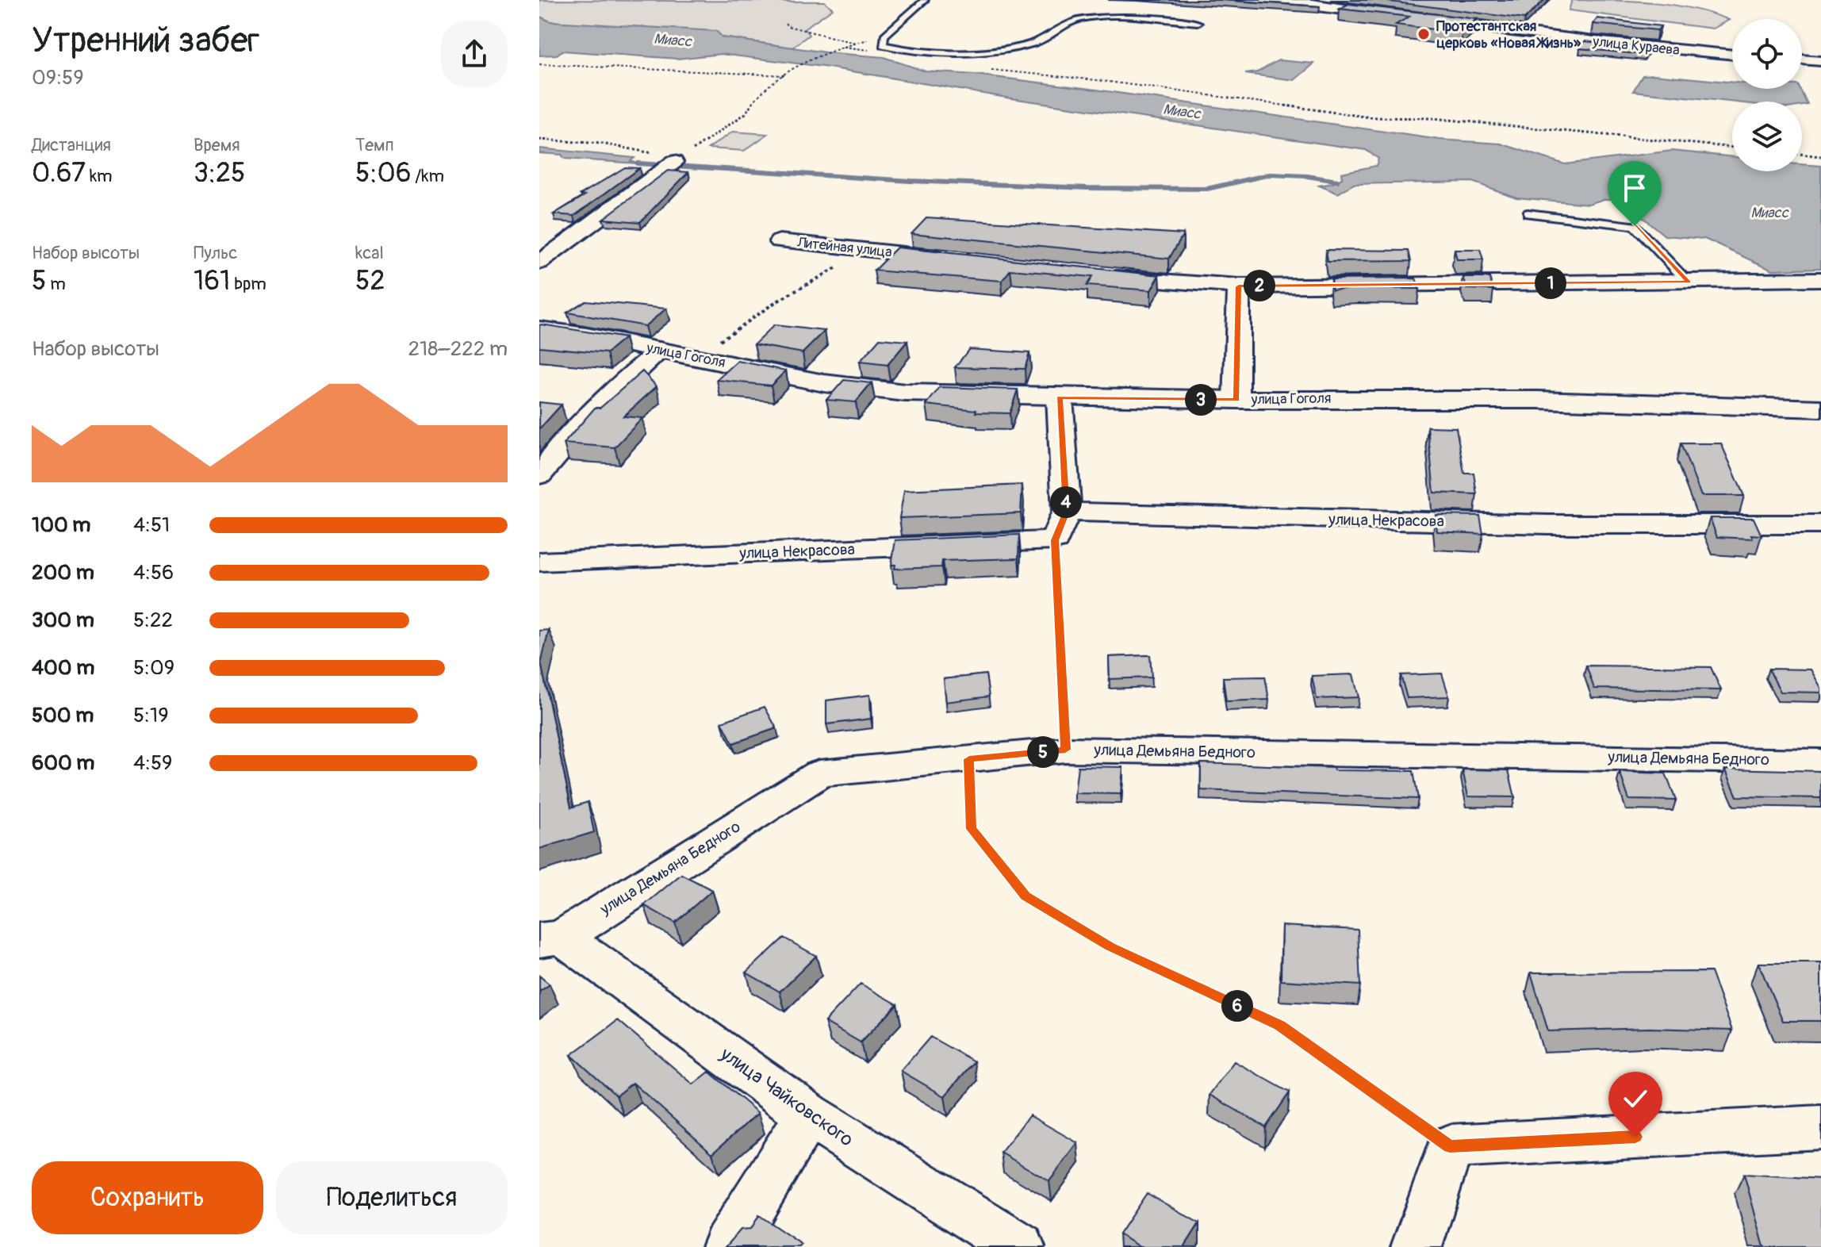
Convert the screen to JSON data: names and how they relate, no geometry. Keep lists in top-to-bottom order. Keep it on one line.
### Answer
{"streets":{"street":["улица Кураева","Литейная улица","улица Гоголя","улица Некрасова","улица Демьяна Бедного","улица Чайковского"]},"crossings":[["улица Демьяна Бедного","улица Чайковского"]],"water":["Миасс"],"places":["Протестантская церковь «Новая Жизнь»"],"page":{"heading":["Утренний забег","09:59"],"stats":[["Дистанция","0.67 km"],["Время","3:25"],["Темп","5:06 /km"],["Набор высоты","5 m"],["Пульс","161 bpm"],["kcal","52"]],"pins":["1","2","3","4","5","6"],"chart":["Набор высоты","218–222 m"],"list":[{"name":"100 m","note":"4:51"},{"name":"200 m","note":"4:56"},{"name":"300 m","note":"5:22"},{"name":"400 m","note":"5:09"},{"name":"500 m","note":"5:19"},{"name":"600 m","note":"4:59"}],"buttons":["Сохранить","Поделиться"]}}
